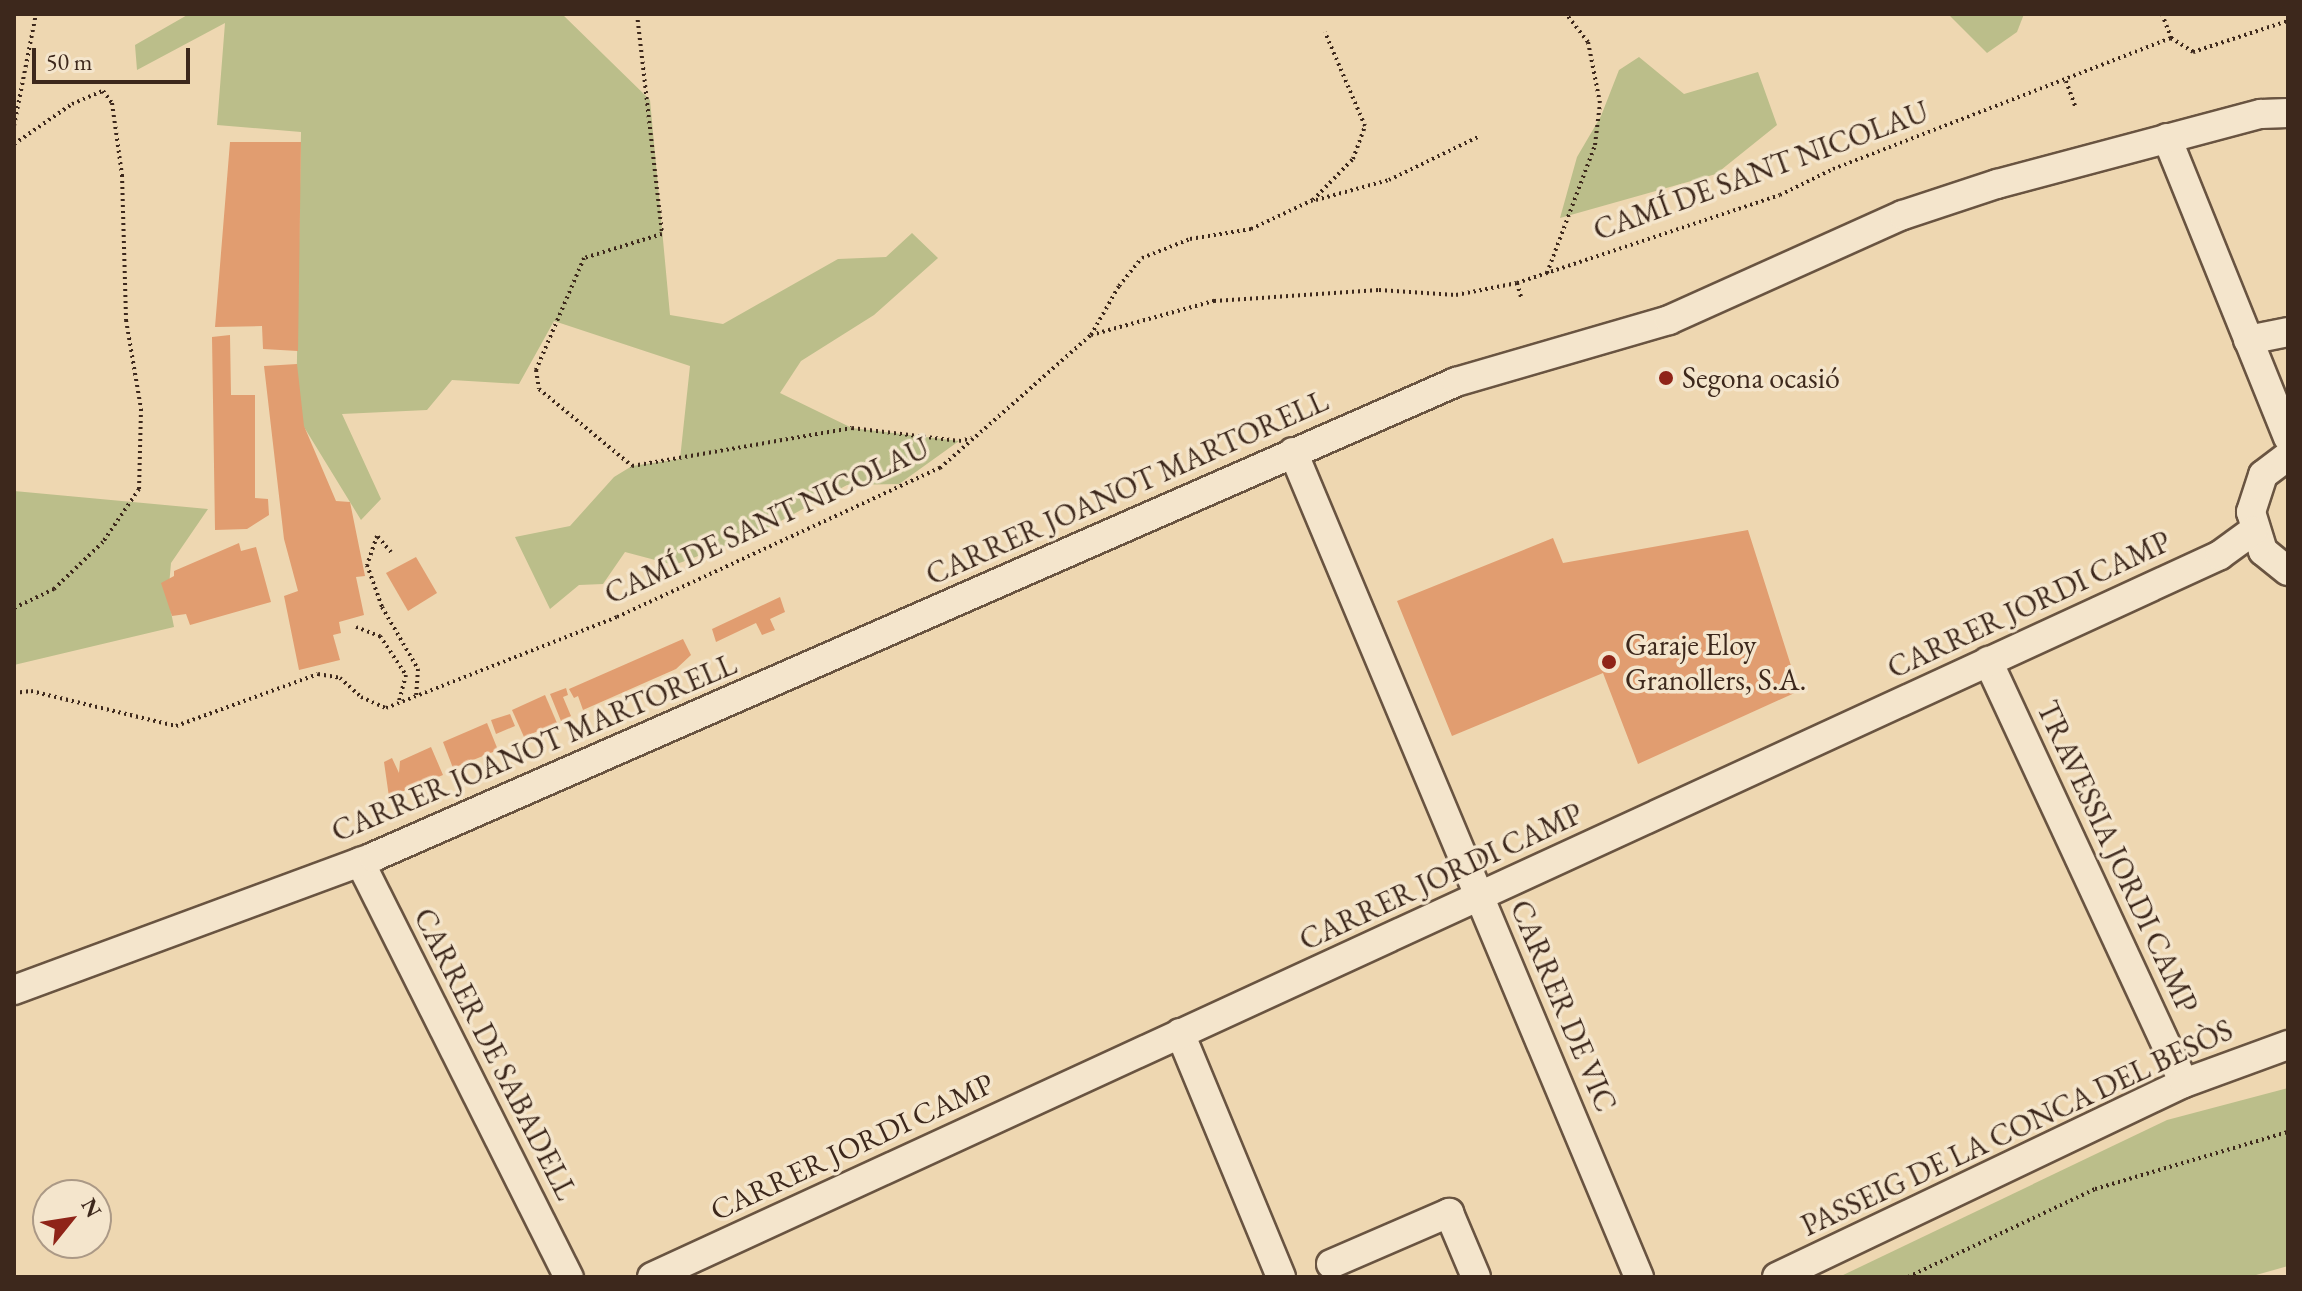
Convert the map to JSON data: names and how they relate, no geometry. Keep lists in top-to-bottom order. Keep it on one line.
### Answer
{"streets":{"street":["CARRER JOANOT MARTORELL","CARRER JORDI CAMP","TRAVESSIA JORDI CAMP","CARRER DE VIC","CARRER DE SABADELL","PASSEIG DE LA CONCA DEL BESÒS"],"path":["CAMÍ DE SANT NICOLAU"]},"crossings":[["CARRER JOANOT MARTORELL","CARRER DE VIC"],["CARRER JOANOT MARTORELL","CARRER DE SABADELL"],["CARRER JORDI CAMP","TRAVESSIA JORDI CAMP"],["CARRER JORDI CAMP","CARRER DE VIC"],["TRAVESSIA JORDI CAMP","PASSEIG DE LA CONCA DEL BESÒS"]],"places":["Segona ocasió","Garaje Eloy Granollers, S.A."],"scale_bar":"50 m","north":"top right"}
